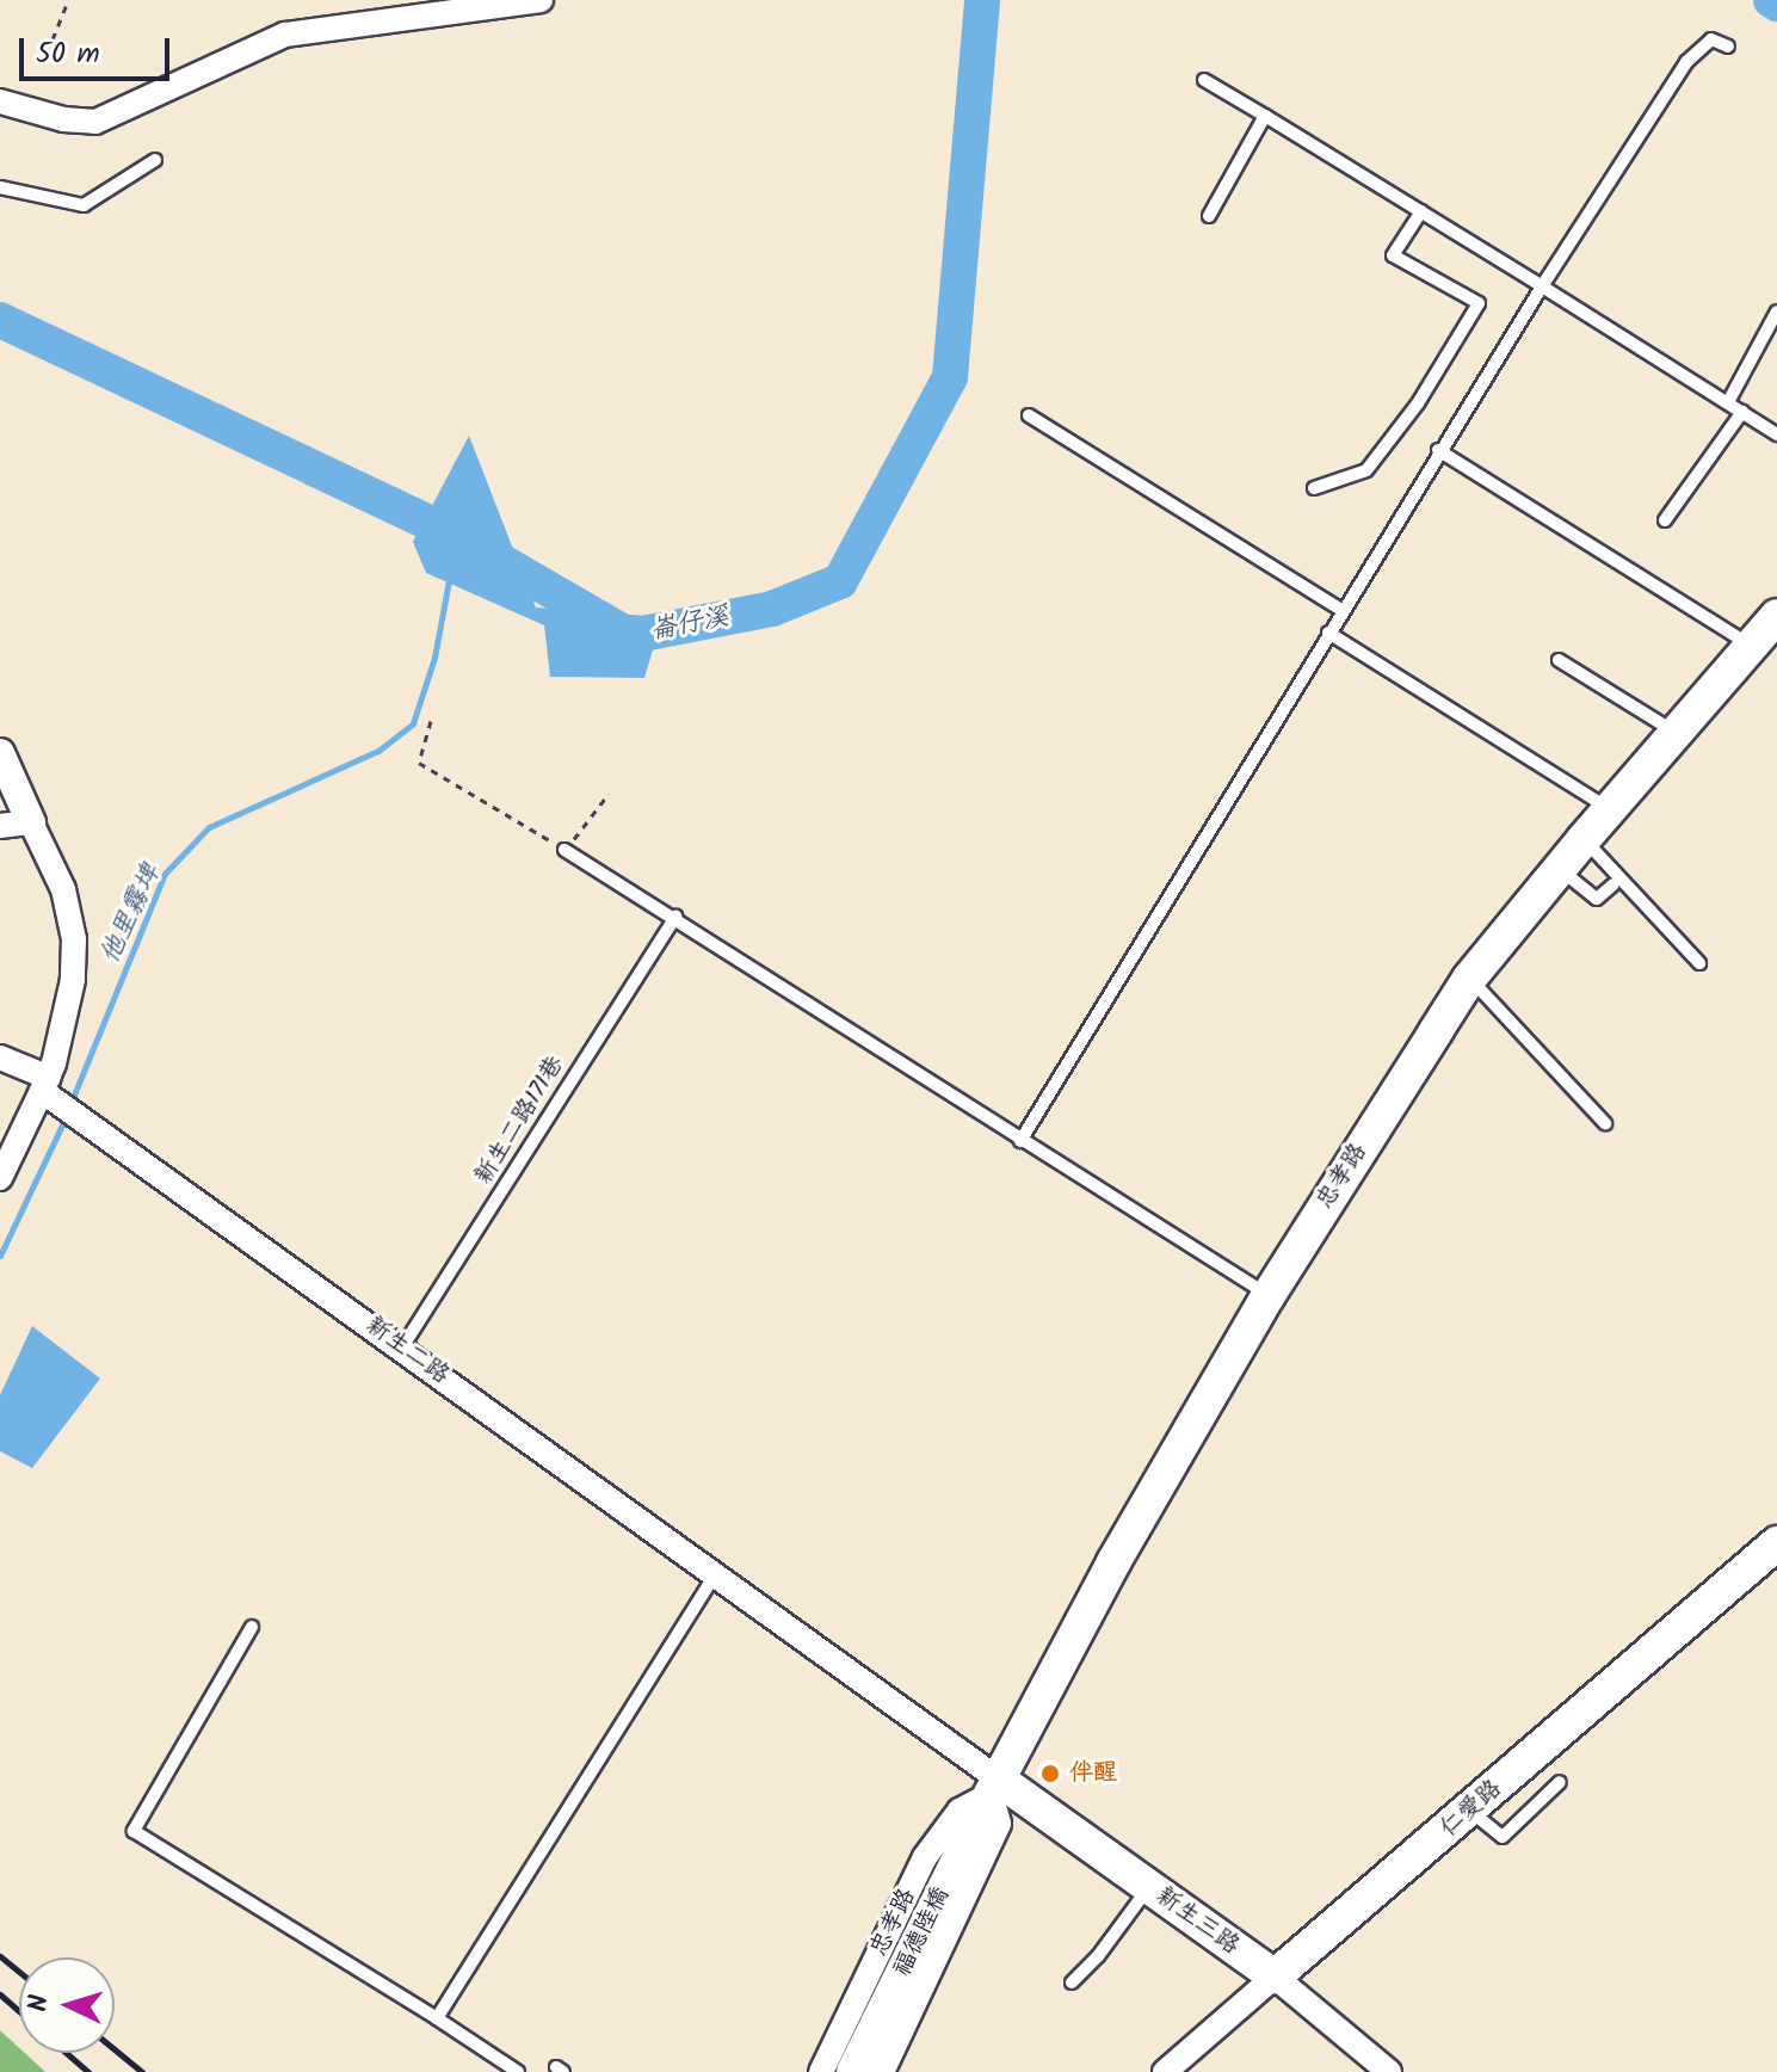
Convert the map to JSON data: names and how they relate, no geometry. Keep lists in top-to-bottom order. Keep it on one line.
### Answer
{"streets":{"main road":["忠孝路","仁愛路","新生三路","福德陸橋"],"street":["新生二路"],"lane":["新生二路171巷"]},"crossings":[["新生二路171巷","新生二路"],["忠孝路","新生二路"],["忠孝路","新生三路"],["忠孝路","福德陸橋"],["新生二路","新生三路"],["新生二路","福德陸橋"],["仁愛路","新生三路"],["新生三路","福德陸橋"]],"water":["崙仔溪","他里霧埤"],"places":["伴醒"],"scale_bar":"50 m","north":"left"}
